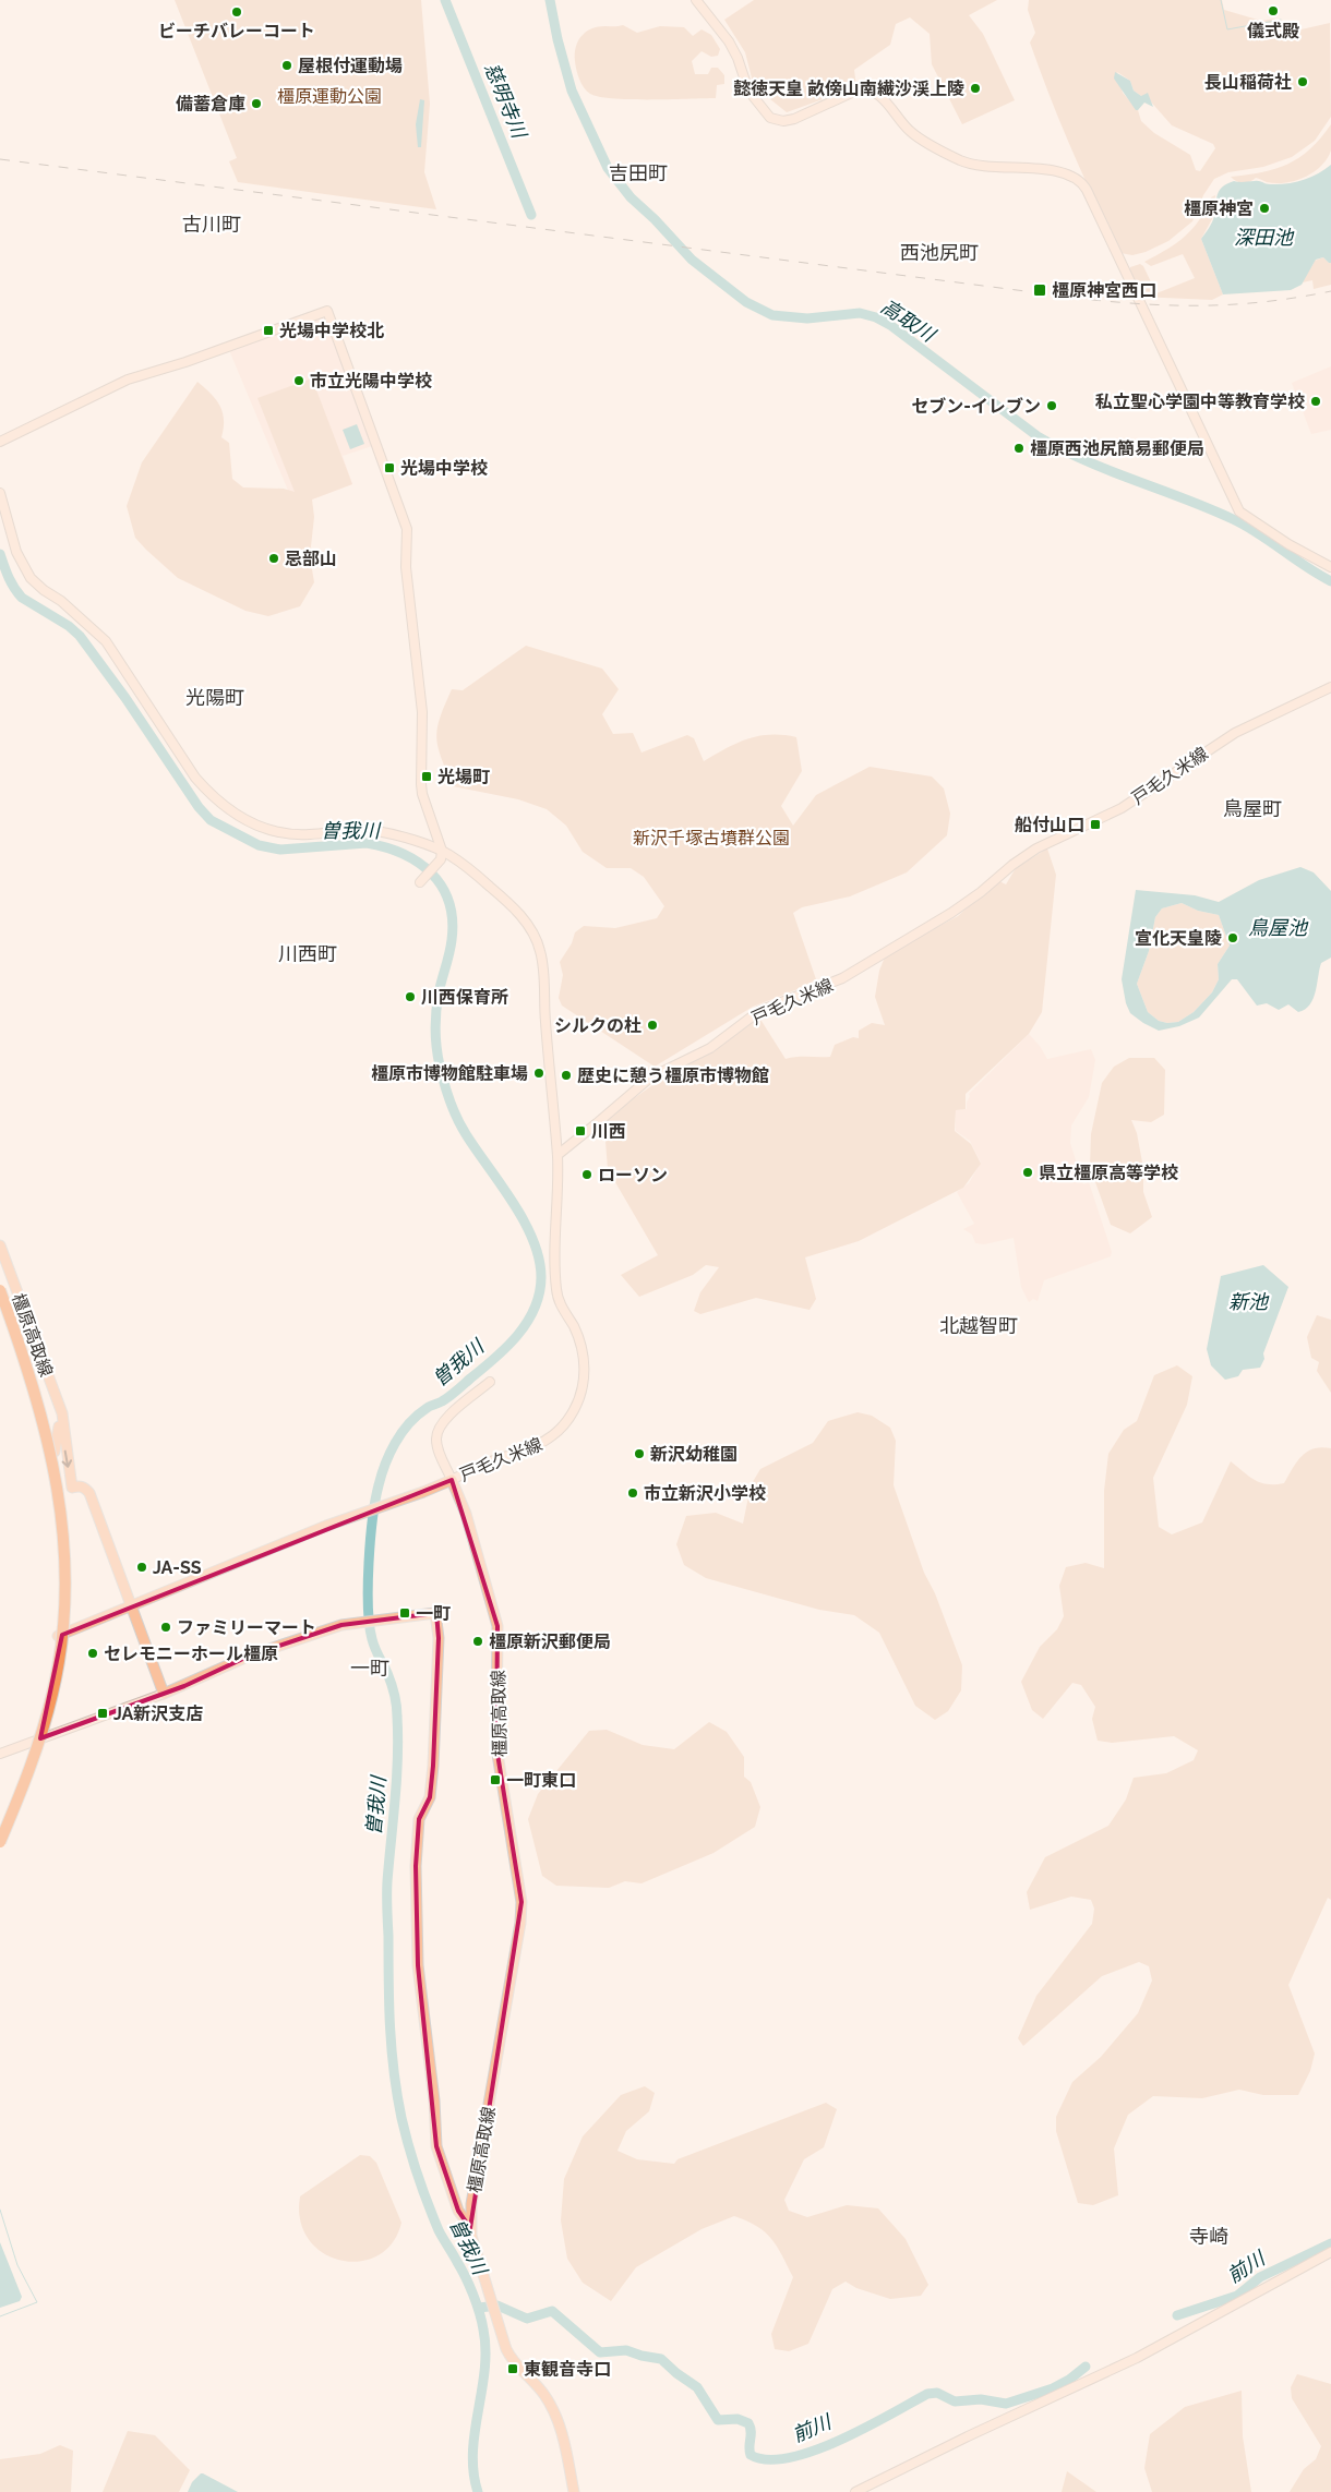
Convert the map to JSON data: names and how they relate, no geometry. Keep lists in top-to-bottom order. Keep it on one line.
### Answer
{"streets":{"main road":["橿原高取線"],"street":["戸毛久米線"]},"crossings":[["戸毛久米線","橿原高取線"]],"districts":["吉田町","古川町","西池尻町","光陽町","鳥屋町","川西町","北越智町","一町","寺崎"],"water":["慈明寺川","深田池","高取川","曽我川","鳥屋池","新池","前川"],"parks":["橿原運動公園","新沢千塚古墳群公園"],"places":{"other":["儀式殿","ビーチバレーコート","屋根付運動場","長山稲荷社","懿徳天皇 畝傍山南繊沙渓上陵","備蓄倉庫","橿原神宮","市立光陽中学校","私立聖心学園中等教育学校","セブン-イレブン","橿原西池尻簡易郵便局","忌部山","宣化天皇陵","川西保育所","シルクの杜","橿原市博物館駐車場","歴史に憩う橿原市博物館","県立橿原高等学校","ローソン","新沢幼稚園","市立新沢小学校","JA-SS","ファミリーマート","橿原新沢郵便局","セレモニーホール橿原"],"transit":["橿原神宮西口","光場中学校北","光場中学校","光場町","船付山口","川西","一町","JA新沢支店","一町東口","東観音寺口"]}}
